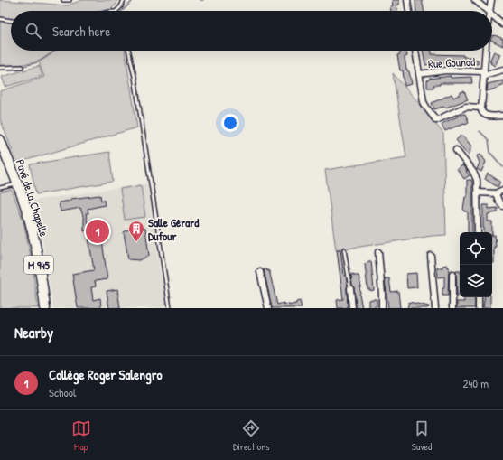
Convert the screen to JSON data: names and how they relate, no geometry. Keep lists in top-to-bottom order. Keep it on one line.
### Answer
{"streets":{"main road":["Pavé de la Chapelle","M 945"],"street":["Rue Gounod"]},"places":{"building":["Salle Gérard Dufour"]},"page":{"search":"Search here","pins":"1","heading":"Nearby","list":[{"mark":"1","name":"Collège Roger Salengro","note":"School","value":"240 m"}],"nav":["Map","Directions","Saved"]}}
